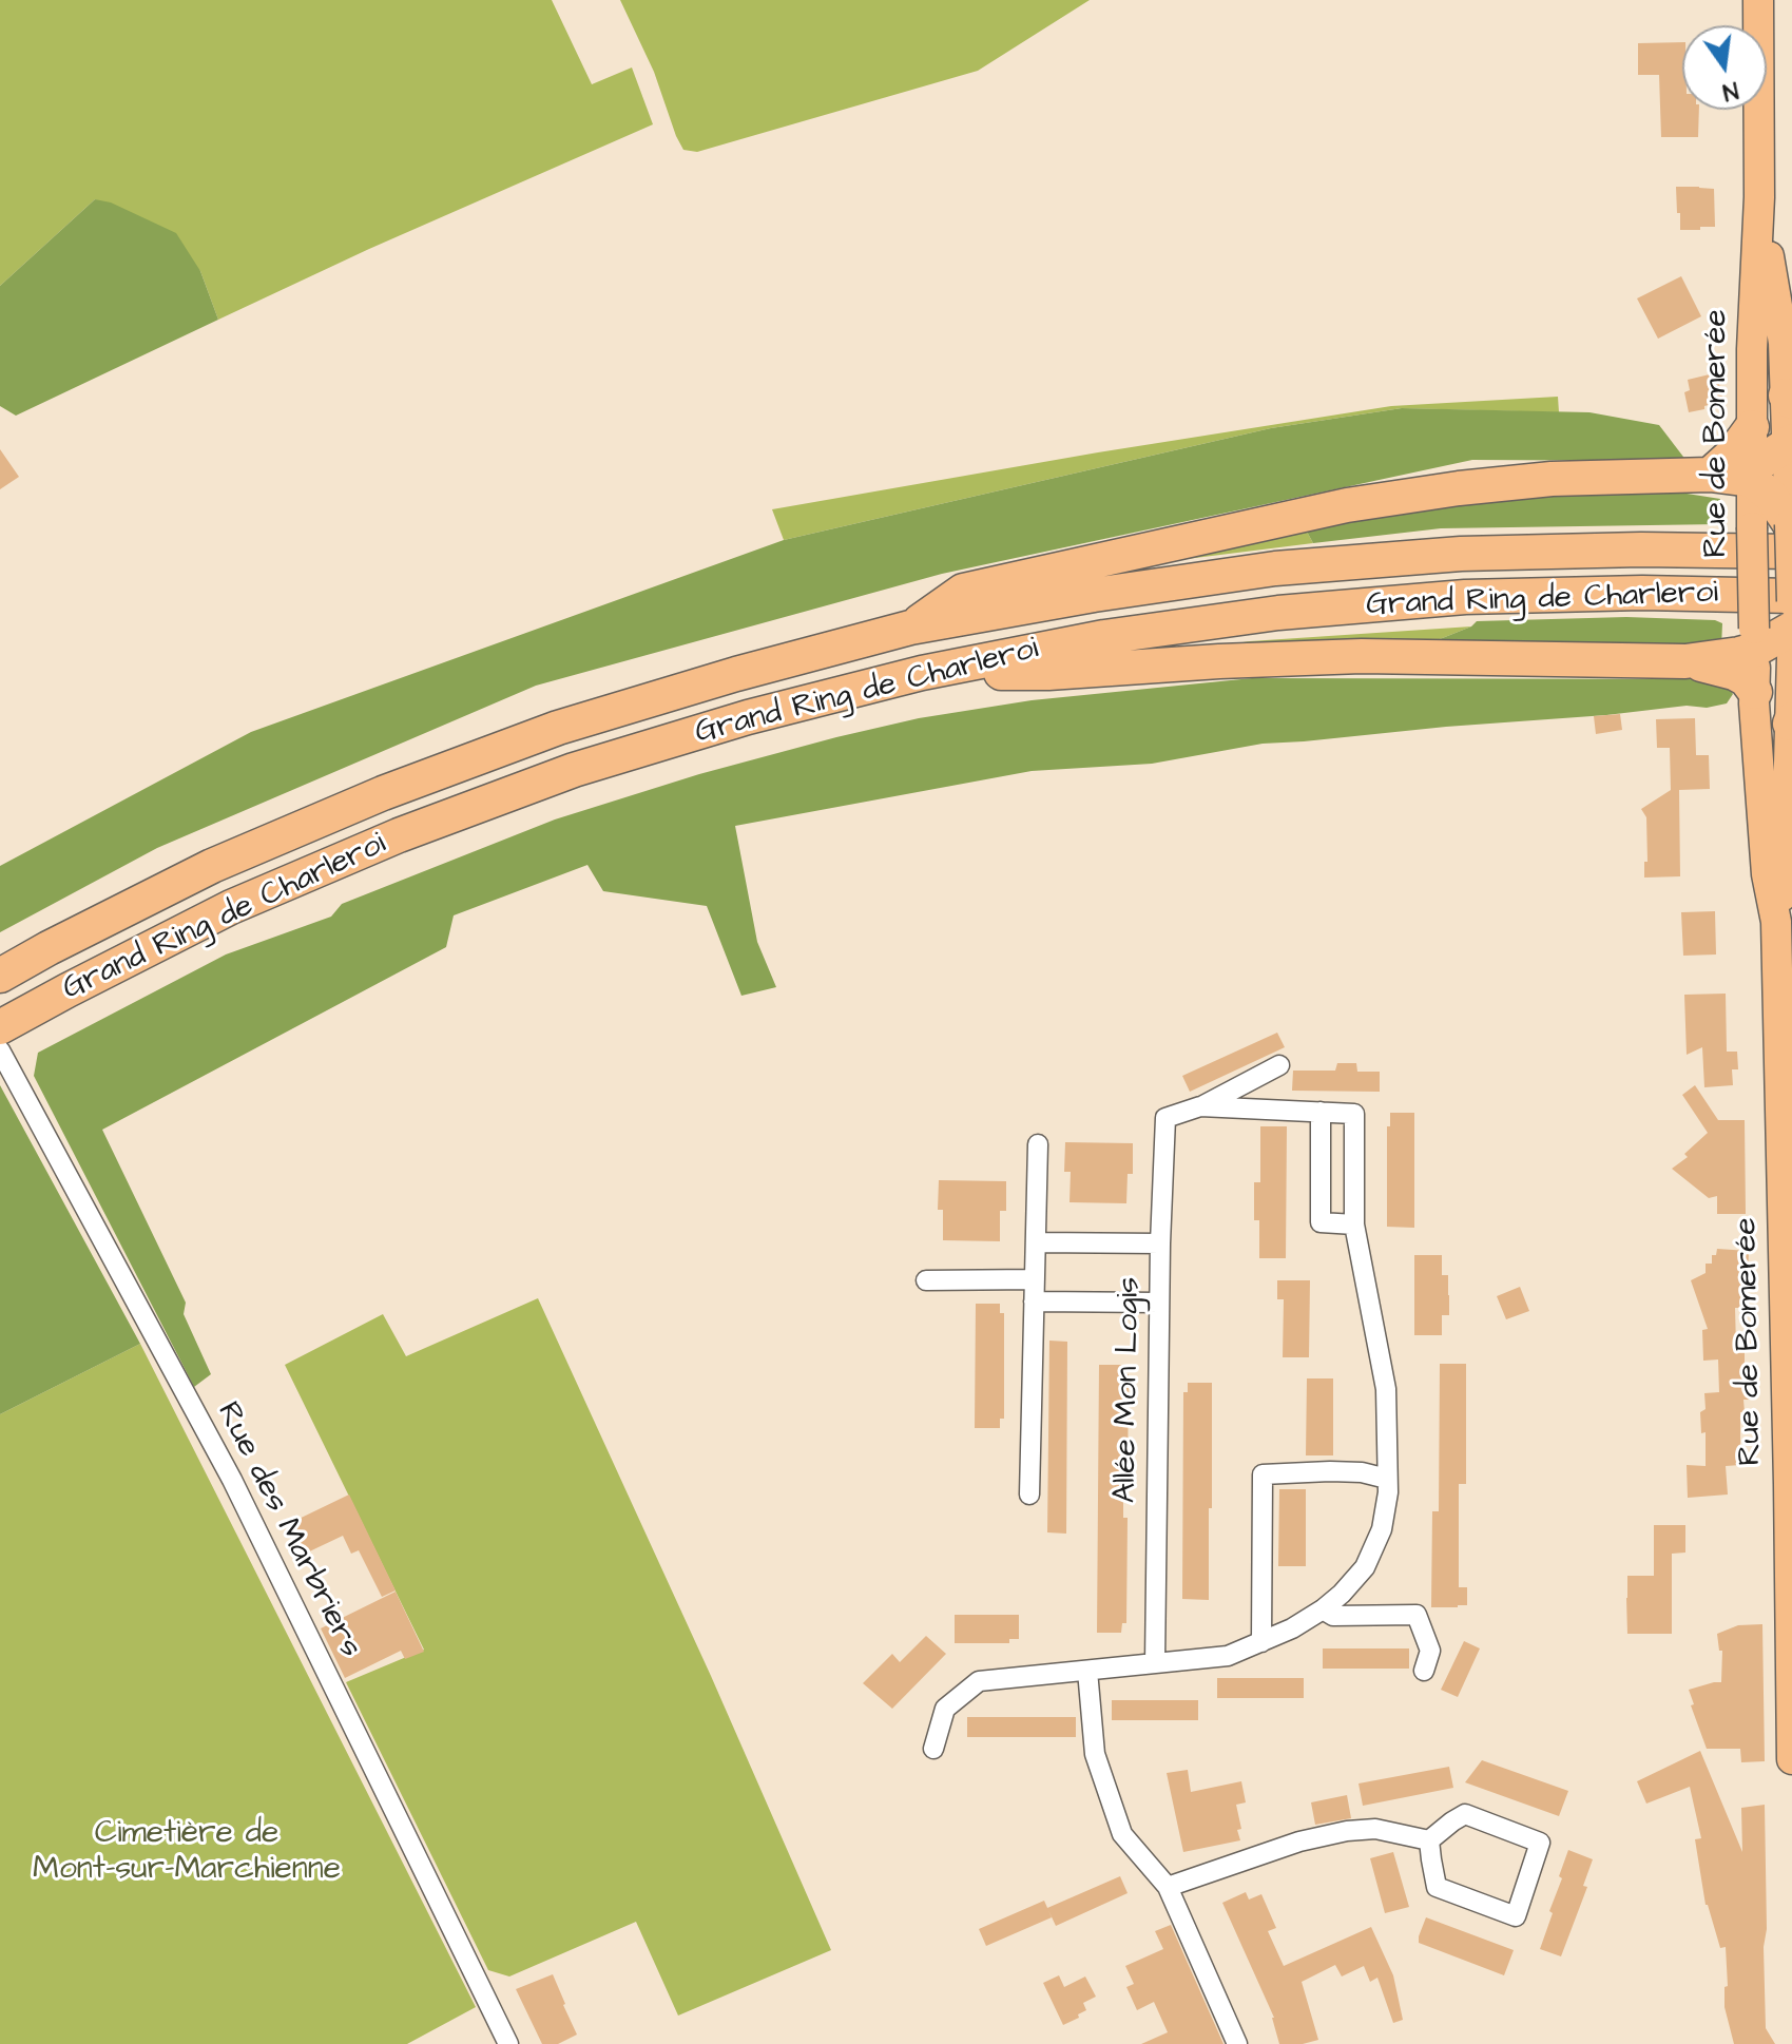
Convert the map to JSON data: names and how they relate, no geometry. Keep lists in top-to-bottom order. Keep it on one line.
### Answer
{"streets":{"highway":["Grand Ring de Charleroi"],"main road":["Rue de Bomerée"],"street":["Allée Mon Logis","Rue des Marbriers"]},"crossings":[["Rue de Bomerée","Grand Ring de Charleroi"]],"parks":["Cimetière de Mont-sur-Marchienne"],"north":"bottom"}
